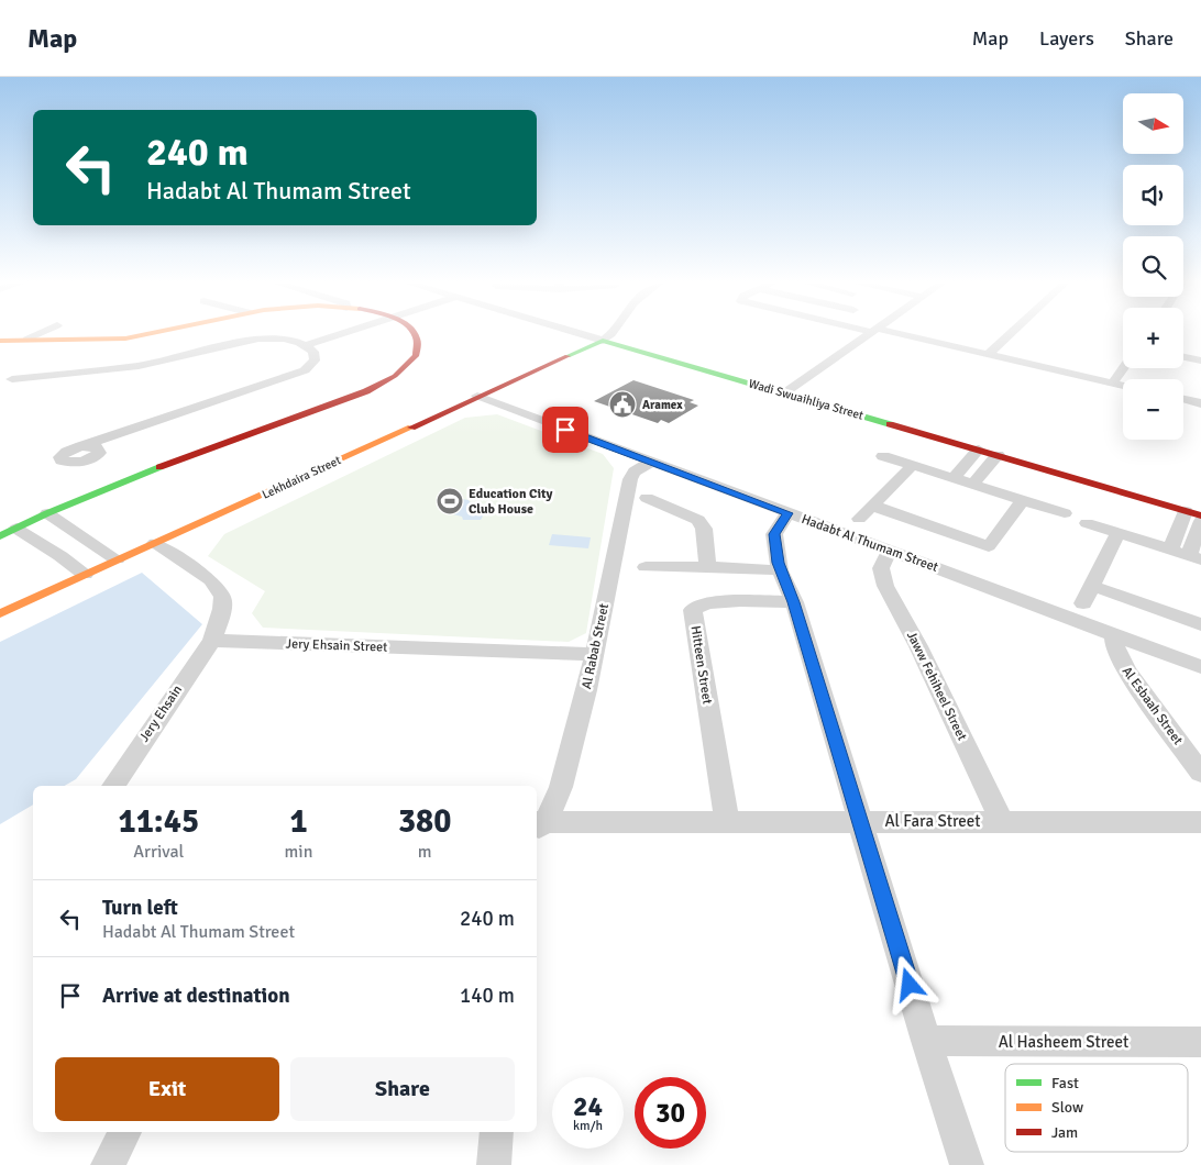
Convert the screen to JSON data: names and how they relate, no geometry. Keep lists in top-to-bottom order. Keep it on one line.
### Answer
{"streets":{"street":["Wadi Swuaihliya Street","Lekhdaira Street","Hadabt Al Thumam Street","Jery Ehsain Street","Al Rabab Street","Hitteen Street","Jaww Fehiheel Street","Al Esbaah Street","Jery Ehsain","Al Fara Street","Al Hasheem Street"]},"crossings":[["Wadi Swuaihliya Street","Lekhdaira Street"],["Lekhdaira Street","Hadabt Al Thumam Street"],["Hadabt Al Thumam Street","Al Rabab Street"],["Hadabt Al Thumam Street","Jaww Fehiheel Street"],["Hadabt Al Thumam Street","Al Esbaah Street"],["Jery Ehsain Street","Al Rabab Street"],["Jery Ehsain Street","Jery Ehsain"],["Al Rabab Street","Al Fara Street"],["Hitteen Street","Al Fara Street"],["Jaww Fehiheel Street","Al Fara Street"]],"places":{"public building":["Aramex"],"sports":["Education City Club House"]},"legend":["Fast","Slow","Jam"],"north":"right","page":{"header":"Map","nav":["Map","Layers","Share"],"map_buttons":["+","−"],"turn":["240 m","Hadabt Al Thumam Street"],"eta":["11:45","Arrival","1","min","380","m"],"list":[{"name":"Turn left","note":"Hadabt Al Thumam Street","value":"240 m"},{"name":"Arrive at destination","value":"140 m"}],"buttons":["Exit","Share"],"speed":"24 km/h","limit":"30"}}
